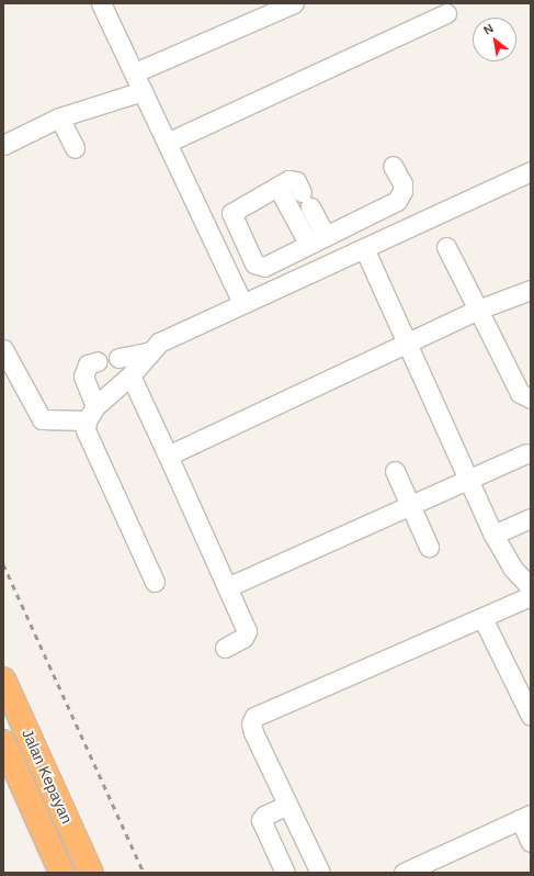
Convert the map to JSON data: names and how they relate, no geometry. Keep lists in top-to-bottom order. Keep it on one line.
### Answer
{"streets":{"highway":["Jalan Kepayan"]},"north":"top left"}
